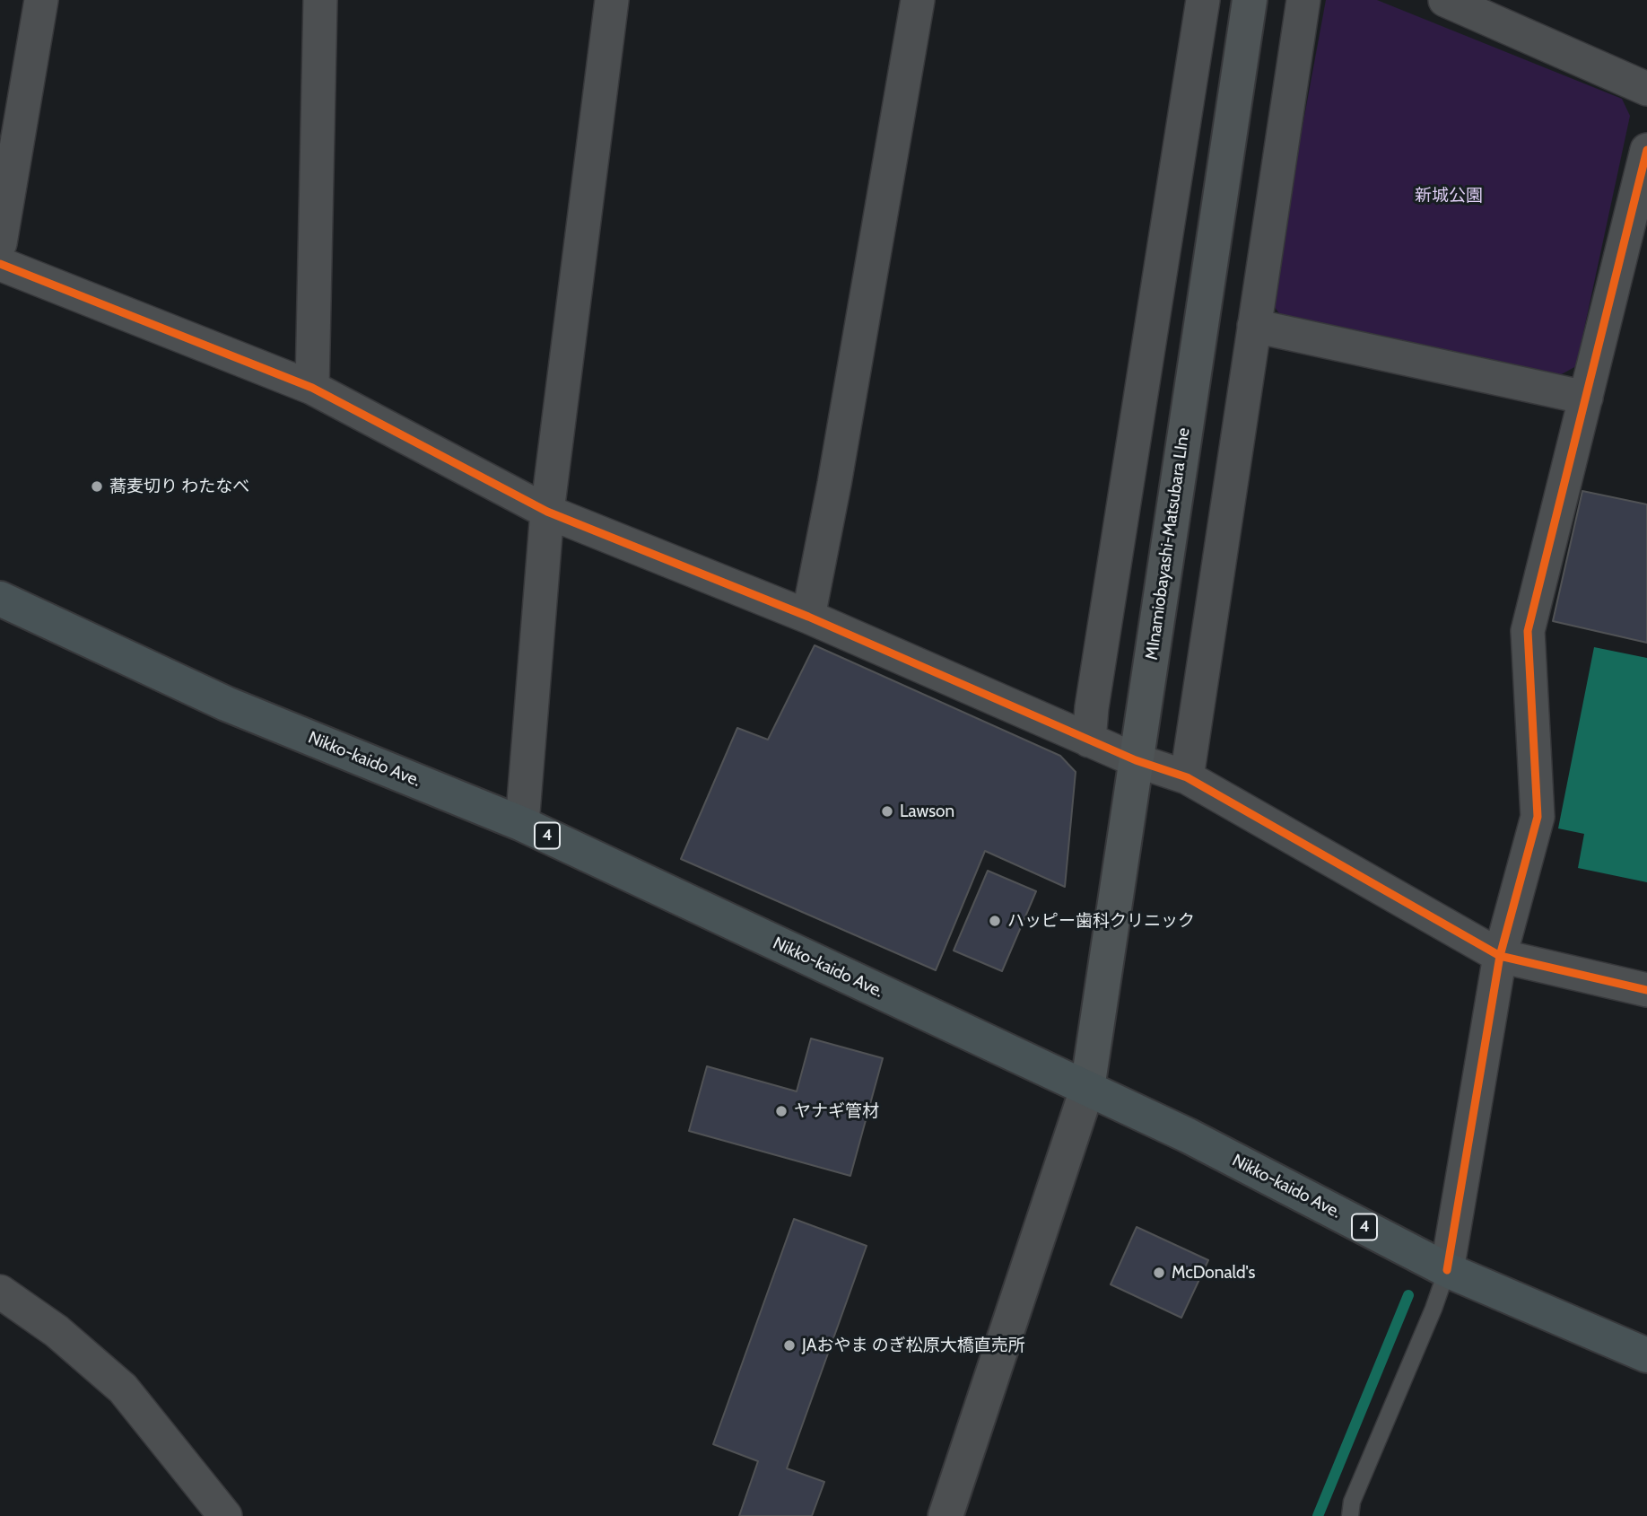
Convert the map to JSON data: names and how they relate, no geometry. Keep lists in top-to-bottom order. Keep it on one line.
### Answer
{"streets":{"highway":["Nikko-kaido Ave.","4"],"main road":["MInamiobayashi-Matsubara LIne"]},"crossings":[["MInamiobayashi-Matsubara LIne","Nikko-kaido Ave."]],"parks":["新城公園"],"places":["蕎麦切り わたなべ","Lawson","ハッピー歯科クリニック","ヤナギ管材","McDonald's","JAおやま のぎ松原大橋直売所"]}
